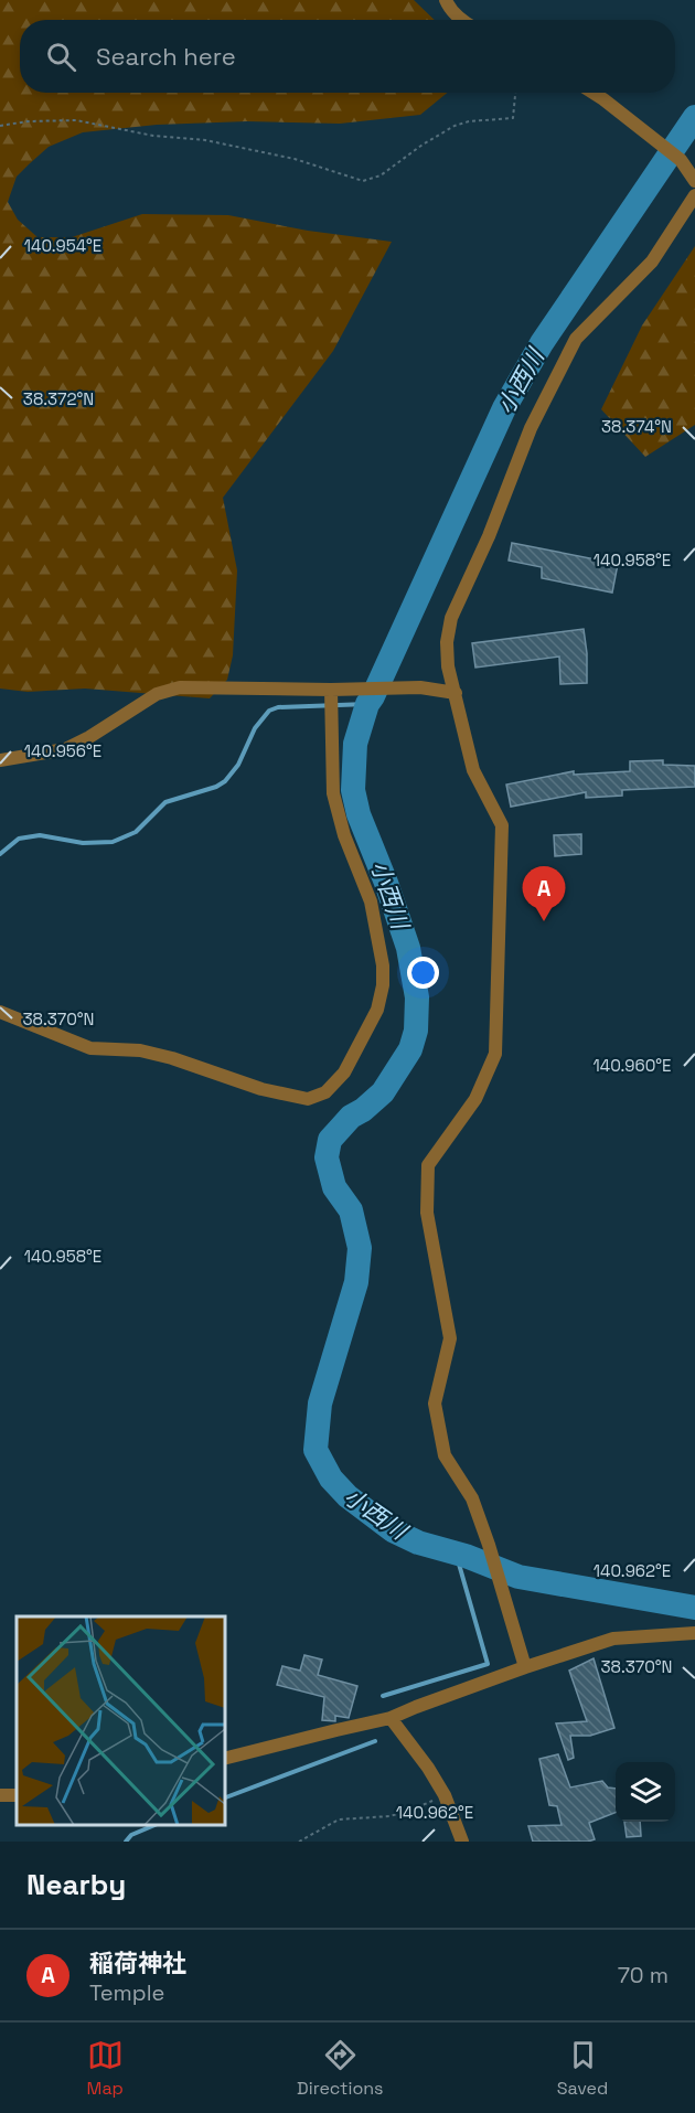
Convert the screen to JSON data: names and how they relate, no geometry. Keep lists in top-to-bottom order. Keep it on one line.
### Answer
{"water":["小西川"],"page":{"search":"Search here","pins":"A","heading":"Nearby","list":[{"mark":"A","name":"稲荷神社","note":"Temple","value":"70 m"}],"nav":["Map","Directions","Saved"]},"coordinates":["140.954°E","38.372°N","38.374°N","140.958°E","140.956°E","38.370°N","140.960°E","140.962°E"]}
